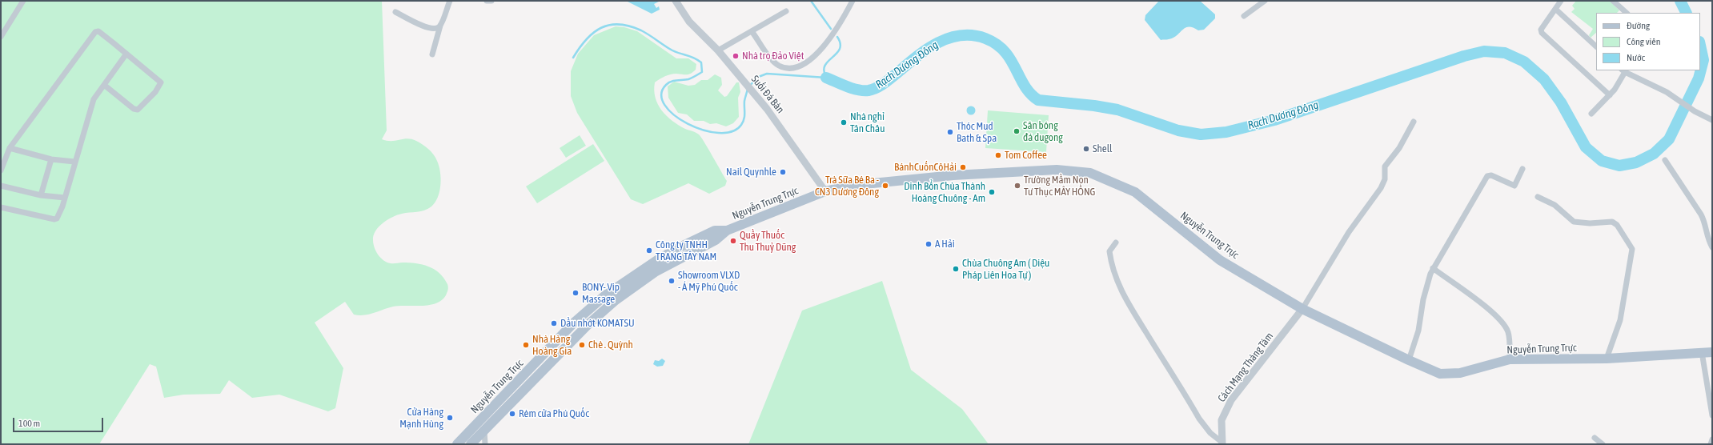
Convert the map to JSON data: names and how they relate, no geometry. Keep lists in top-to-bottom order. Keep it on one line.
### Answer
{"streets":{"main road":["Nguyễn Trung Trực"],"street":["Suối Đá Bàn","Cách Mạng Tháng Tám"]},"crossings":[["Suối Đá Bàn","Nguyễn Trung Trực"],["Nguyễn Trung Trực","Cách Mạng Tháng Tám"]],"water":["Rạch Dương Đông"],"places":["Nhà trọ Đảo Việt","Nhà nghỉ Tân Châu","Sân bóng đá dugong","Thóc Mud Bath & Spa","Shell","Tom Coffee","BánhCuốnCôHải","Nail Quynhle","Trà Sữa Bé Ba - CN3 Dương Đông","Trường Mầm Non Tư Thục MÂY HỒNG","Dinh Bổn Chùa Thành Hoàng Chuông - Am","Quầy Thuốc Thu Thuỷ Dũng","A Hải","Công ty TNHH TRẠNG TÂY NAM","Chùa Chuông Am ( Diệu Pháp Liên Hoa Tự )","Showroom VLXD - Á Mỹ Phú Quốc","BONY- Vip Massage","Dầu nhớt KOMATSU","Nhà Hàng Hoàng Gia","Chè . Quỳnh","Rèm cửa Phú Quốc","Cửa Hàng Mạnh Hùng"],"legend":["Đường","Công viên","Nước"],"scale_bar":"100 m"}
